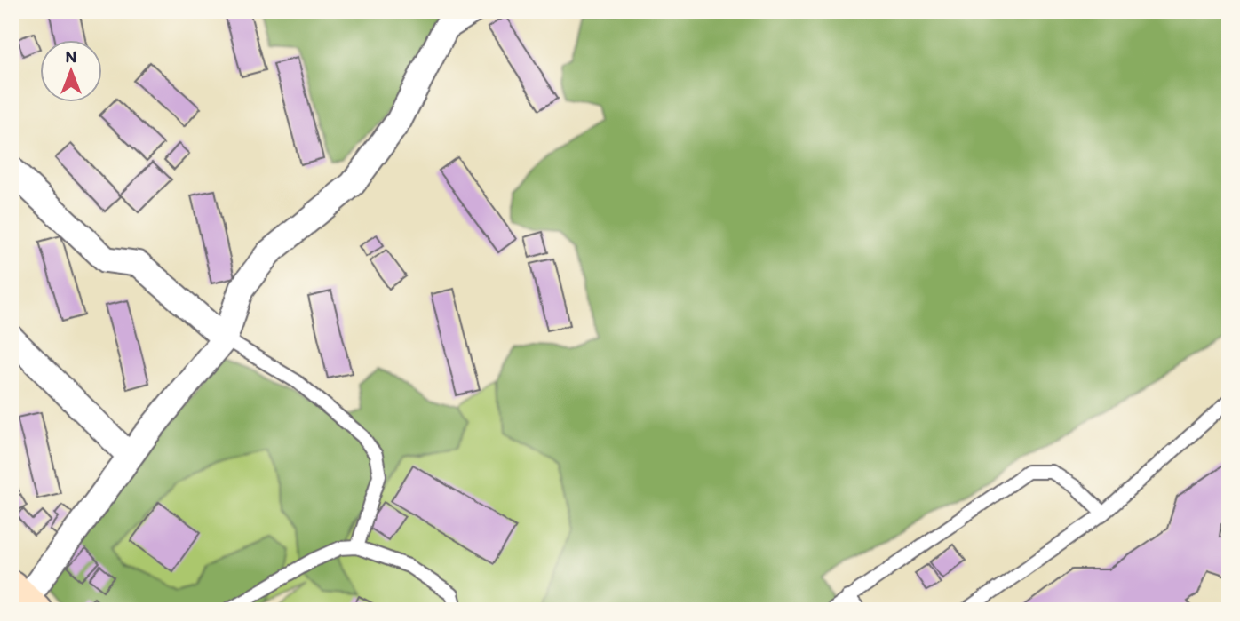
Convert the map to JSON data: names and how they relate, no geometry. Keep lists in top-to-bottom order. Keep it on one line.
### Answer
{"north":"top"}
